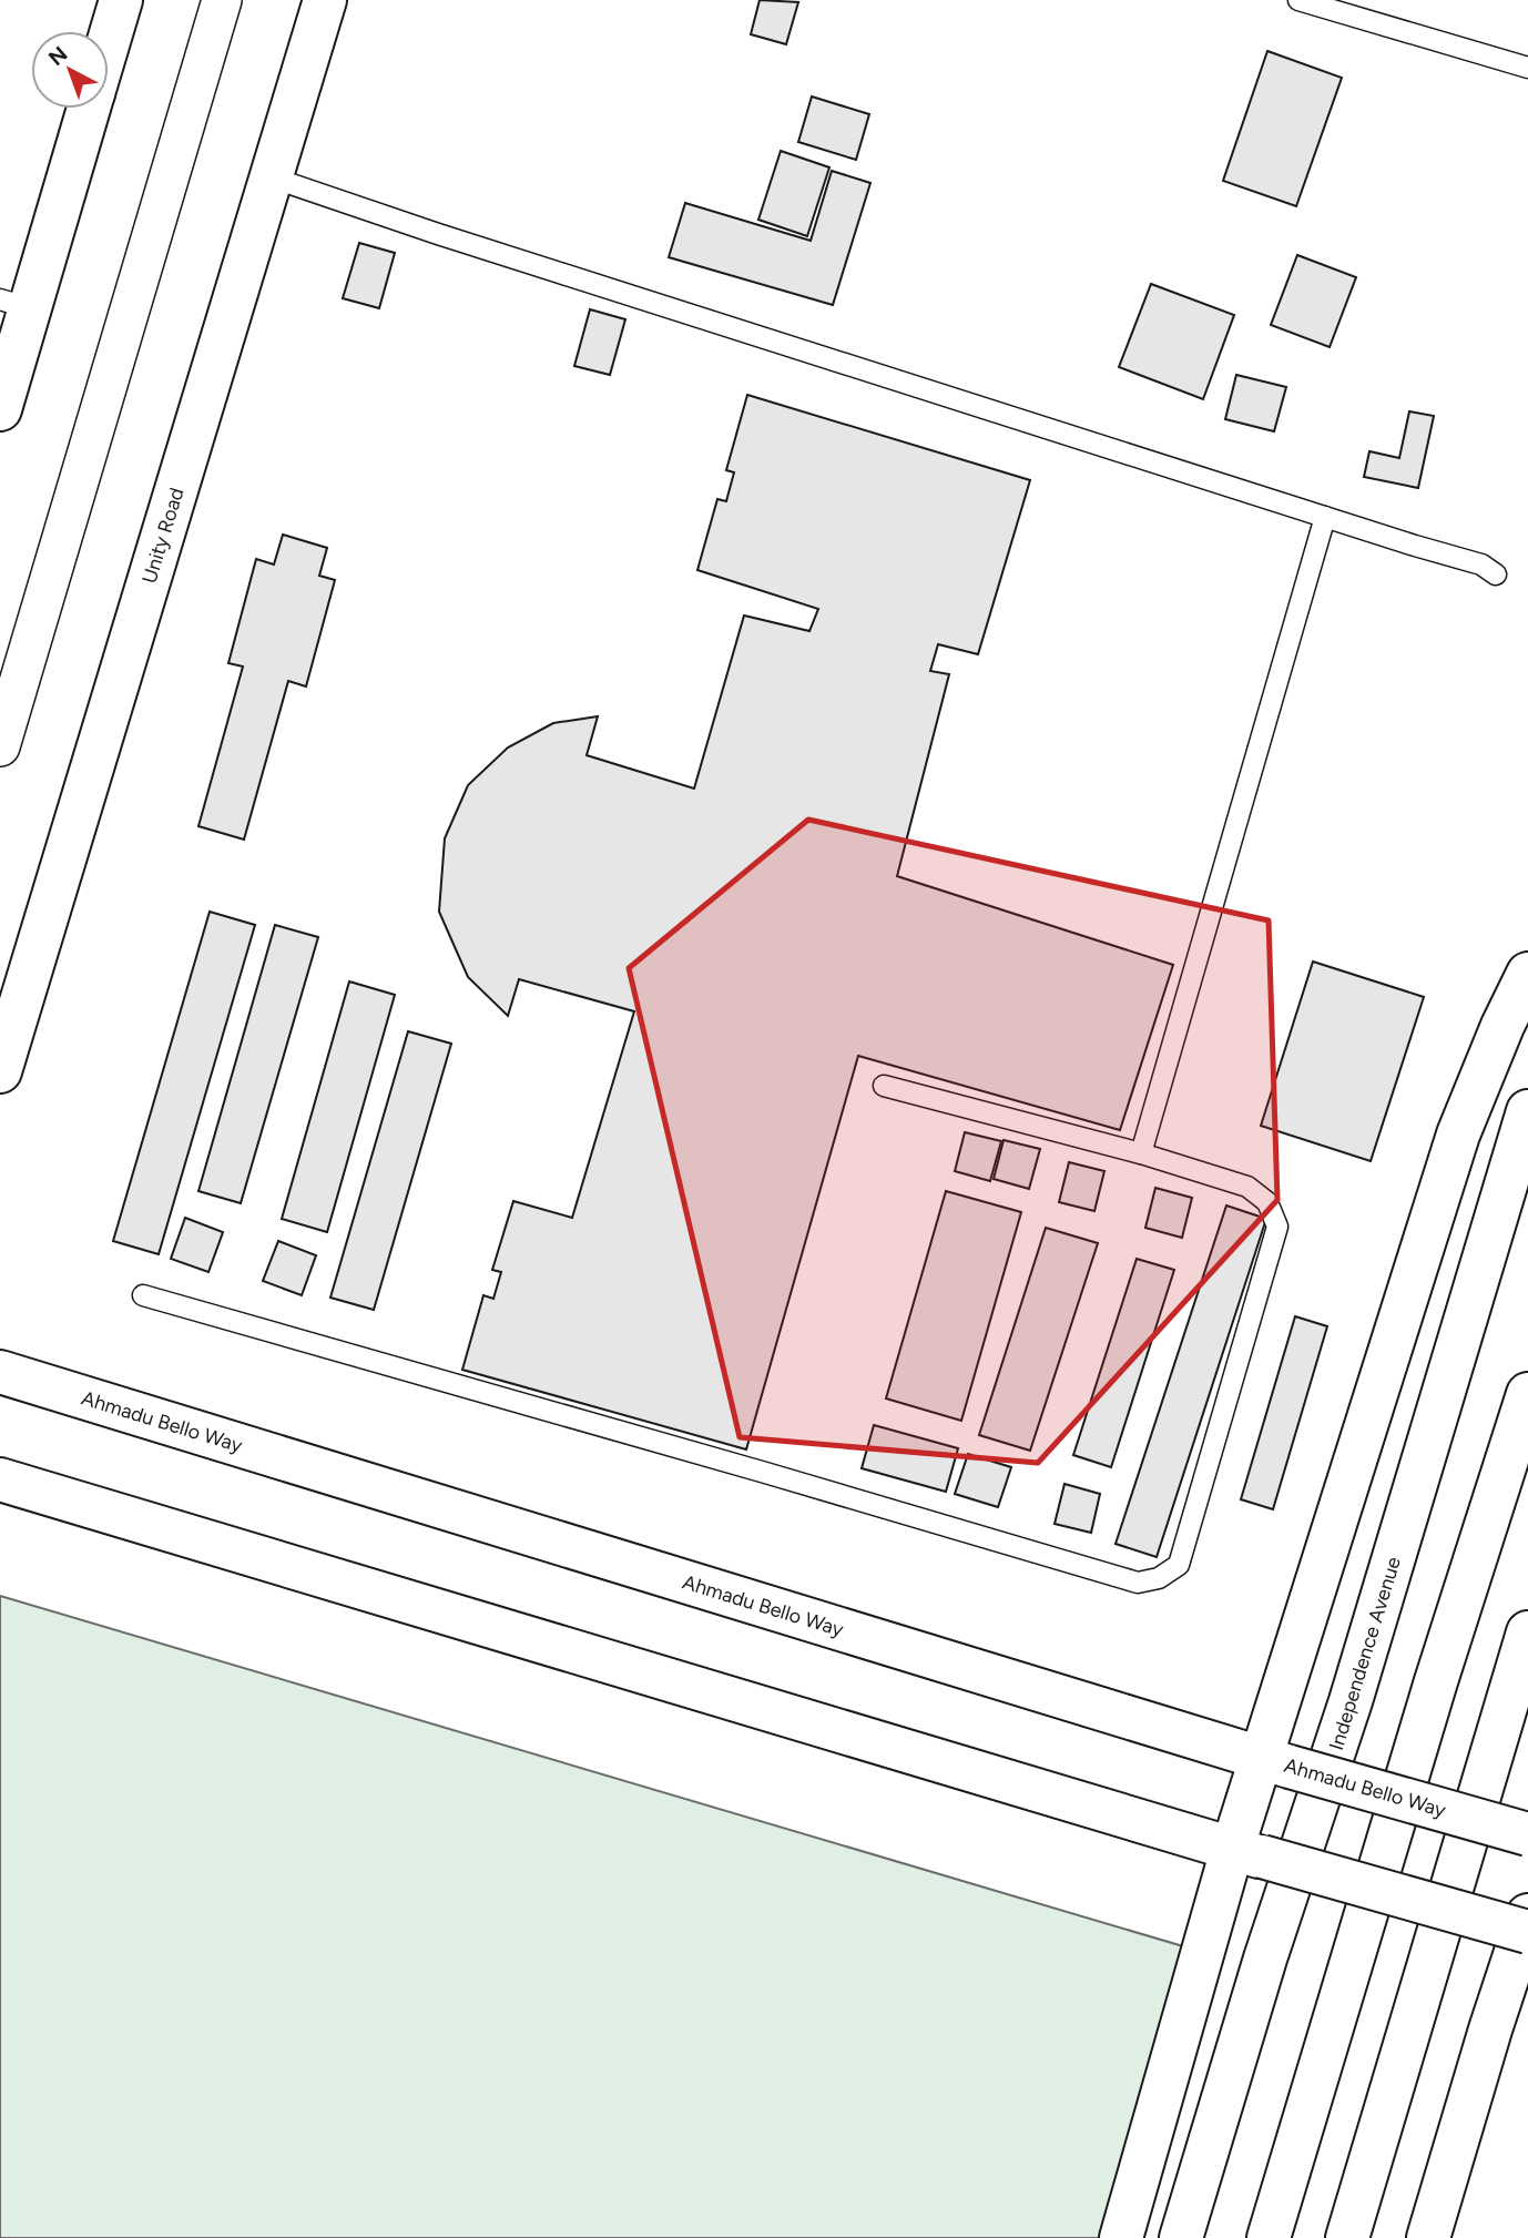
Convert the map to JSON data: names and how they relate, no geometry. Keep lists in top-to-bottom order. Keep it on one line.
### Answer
{"streets":{"main road":["Unity Road","Ahmadu Bello Way","Independence Avenue"]},"north":"top left"}
